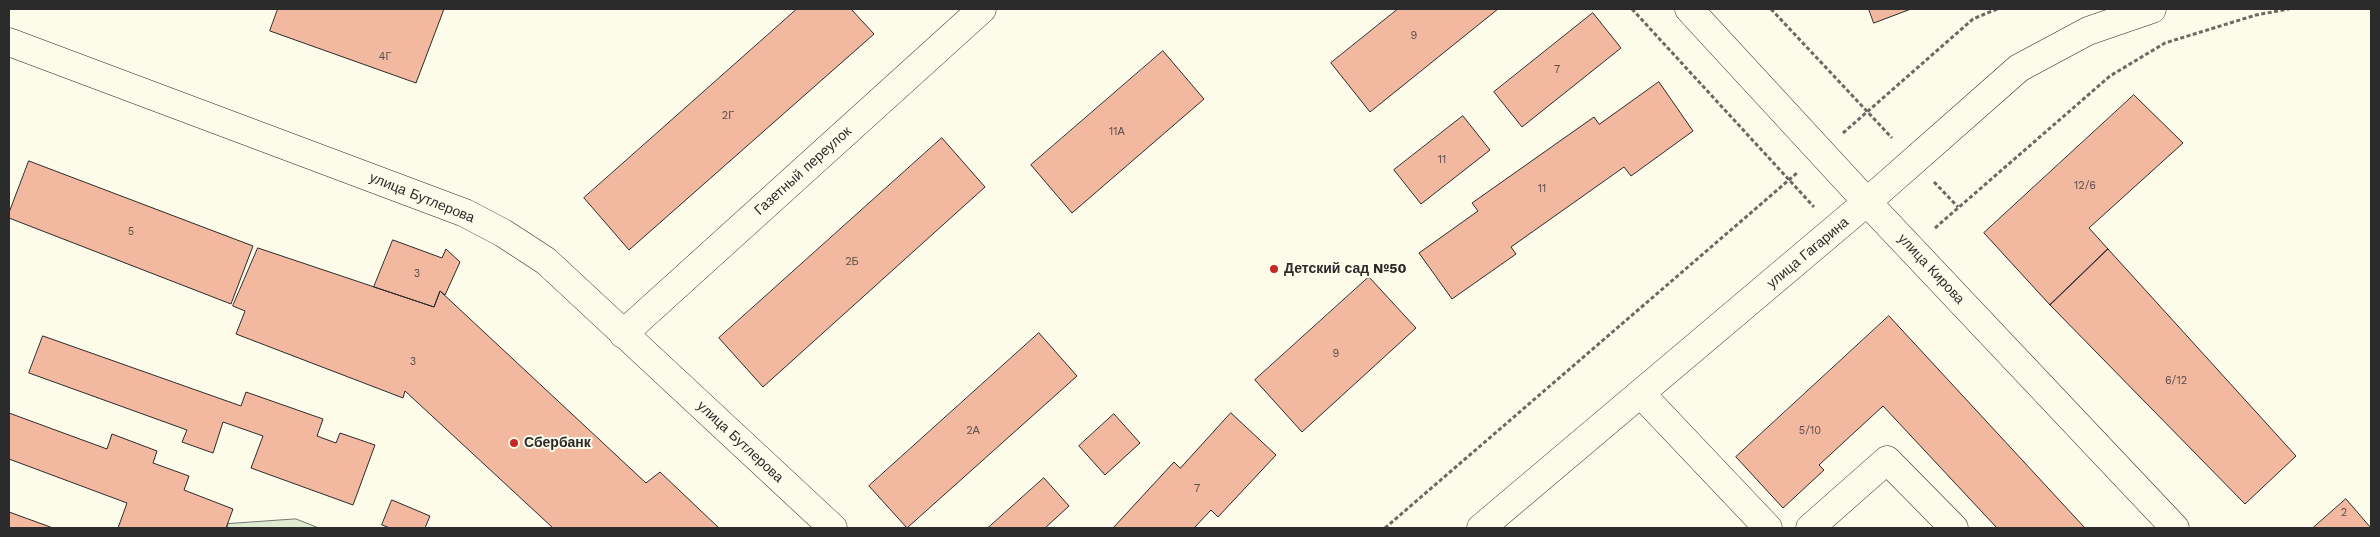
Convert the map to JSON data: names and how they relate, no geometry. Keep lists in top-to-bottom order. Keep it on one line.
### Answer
{"streets":{"street":["Газетный переулок","улица Бутлерова","улица Гагарина","улица Кирова"]},"crossings":[["Газетный переулок","улица Бутлерова"],["улица Гагарина","улица Кирова"]],"places":["Детский сад №50","Сбербанк"],"house_numbers":["9","4Г","7","2Г","11А","11","12/6","11","5","2Б","3","9","3","6/12","2А","5/10","7","2"]}
